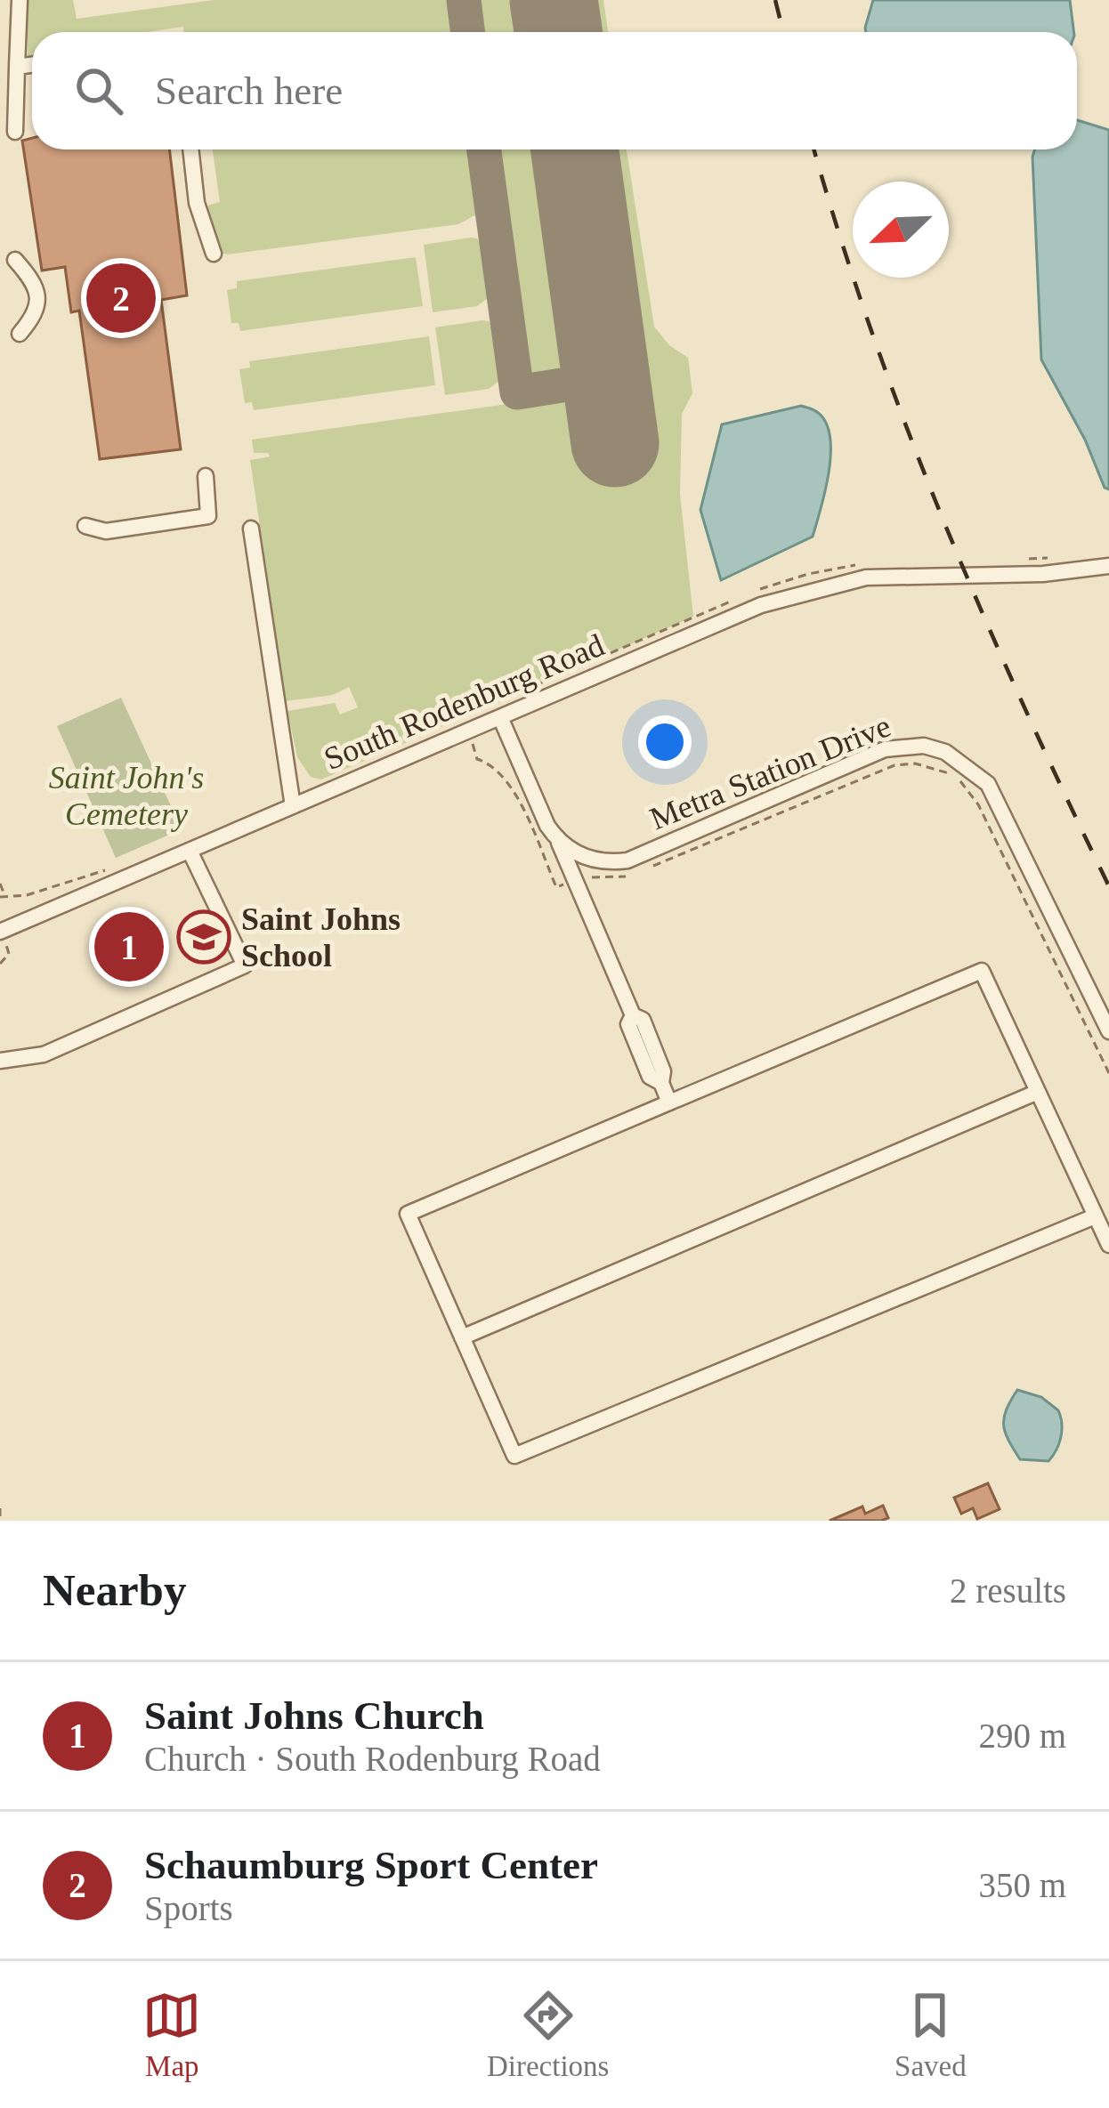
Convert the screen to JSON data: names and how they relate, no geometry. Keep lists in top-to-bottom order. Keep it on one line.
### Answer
{"streets":{"street":["South Rodenburg Road","Metra Station Drive"]},"parks":["Saint John's Cemetery"],"places":{"school or university":["Saint Johns School"]},"north":"bottom left","page":{"search":"Search here","pins":["2","1"],"heading":["Nearby","2 results"],"list":[{"mark":"1","name":"Saint Johns Church","note":"Church · South Rodenburg Road","value":"290 m"},{"mark":"2","name":"Schaumburg Sport Center","note":"Sports","value":"350 m"}],"nav":["Map","Directions","Saved"]}}
